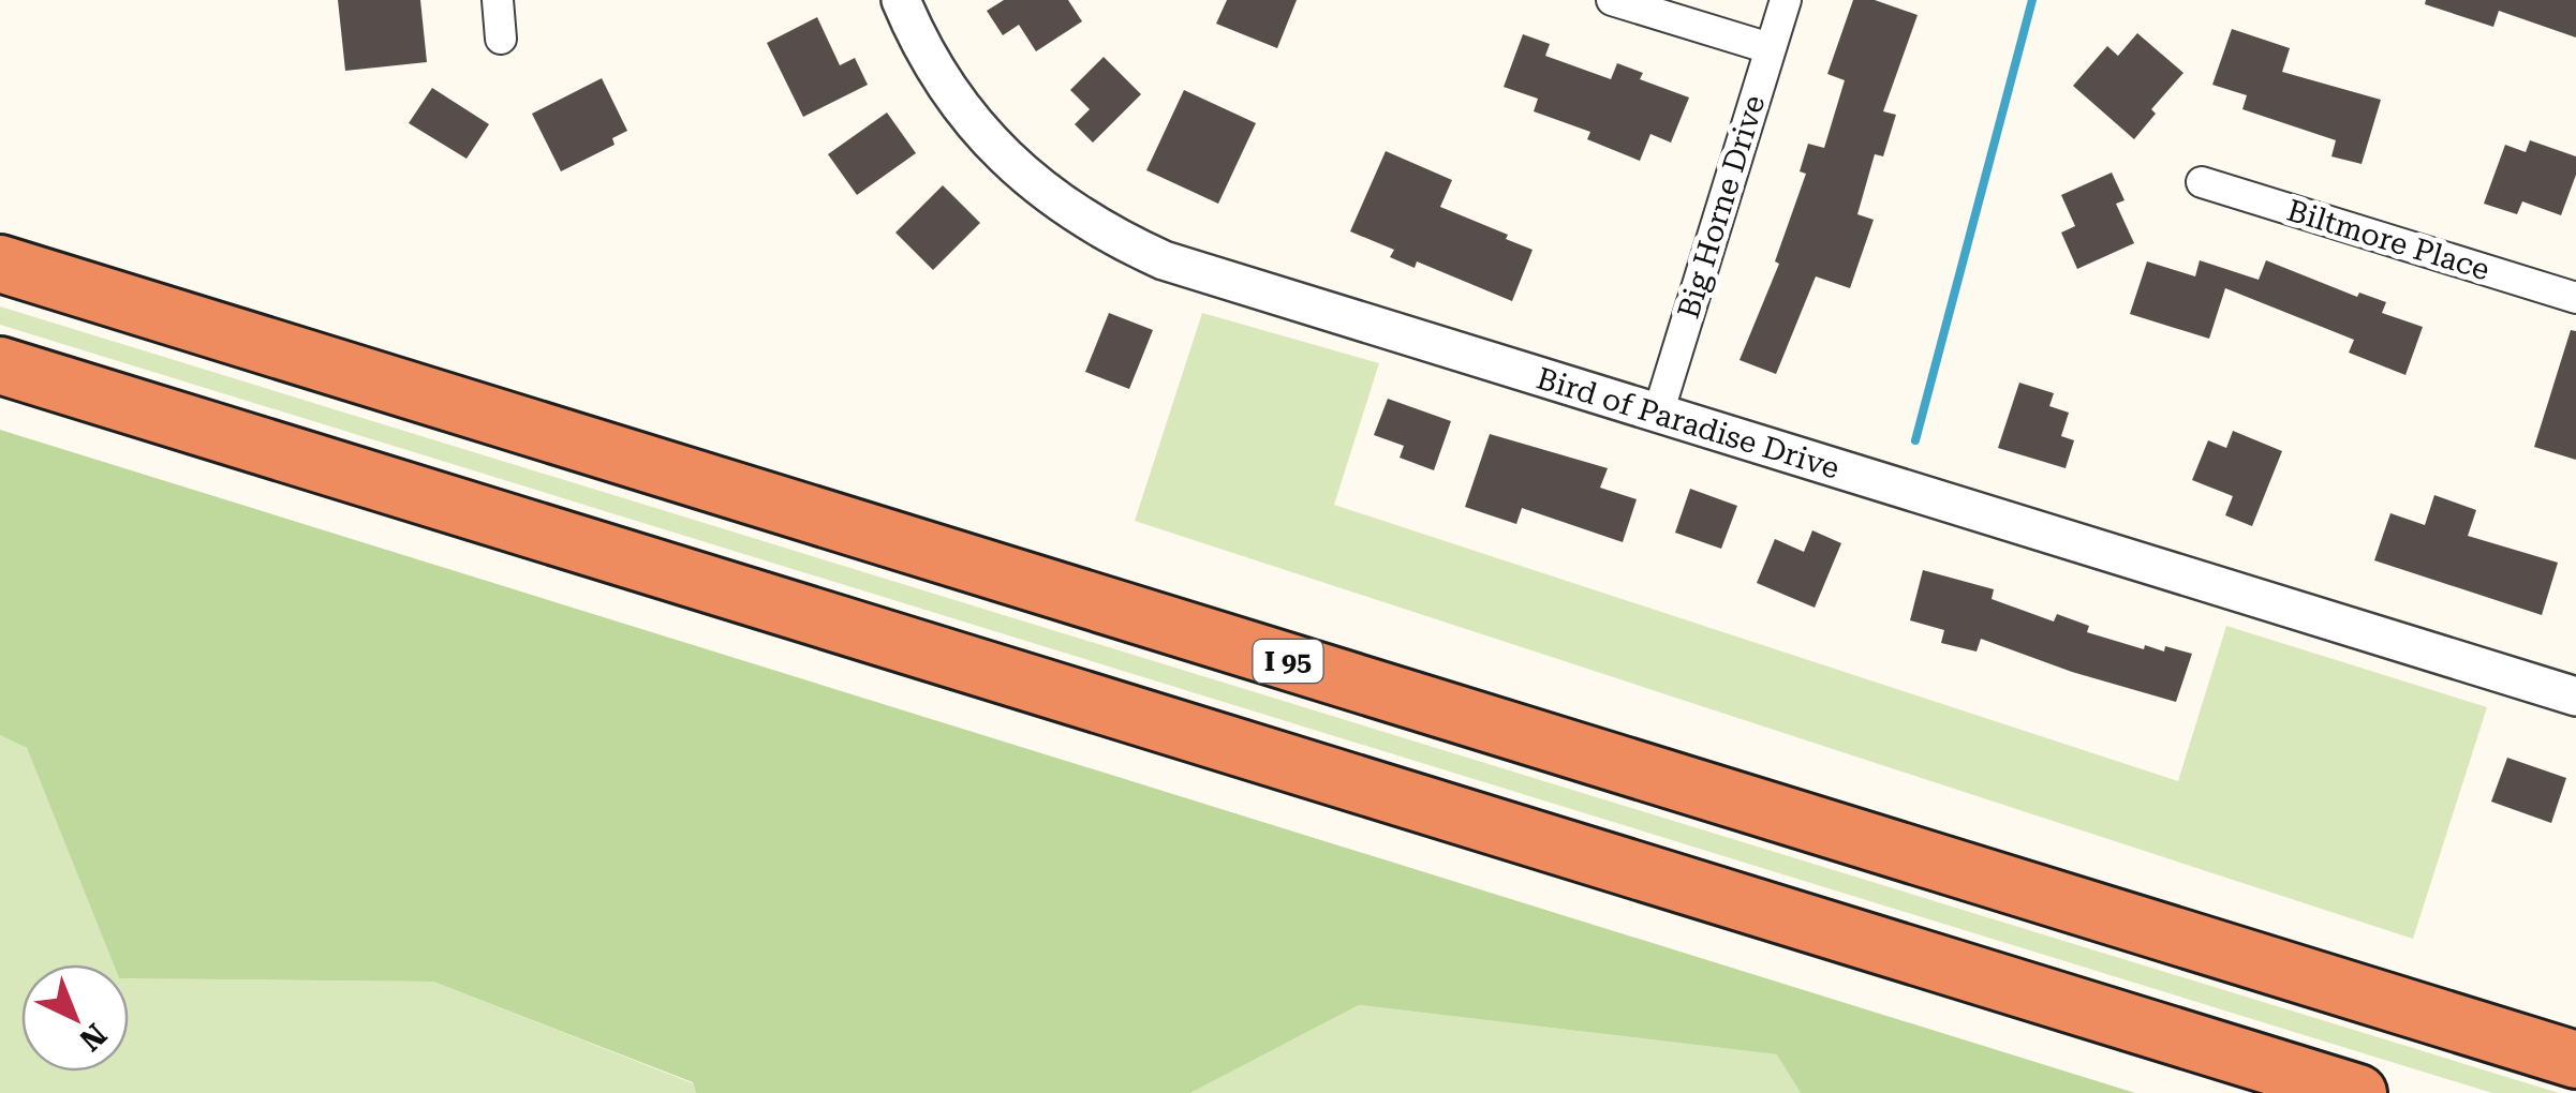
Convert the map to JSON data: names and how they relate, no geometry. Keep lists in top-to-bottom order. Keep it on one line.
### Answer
{"streets":{"highway":["I 95"],"street":["Big Horne Drive","Biltmore Place","Bird of Paradise Drive"]},"crossings":[["Big Horne Drive","Bird of Paradise Drive"]],"north":"bottom right"}
